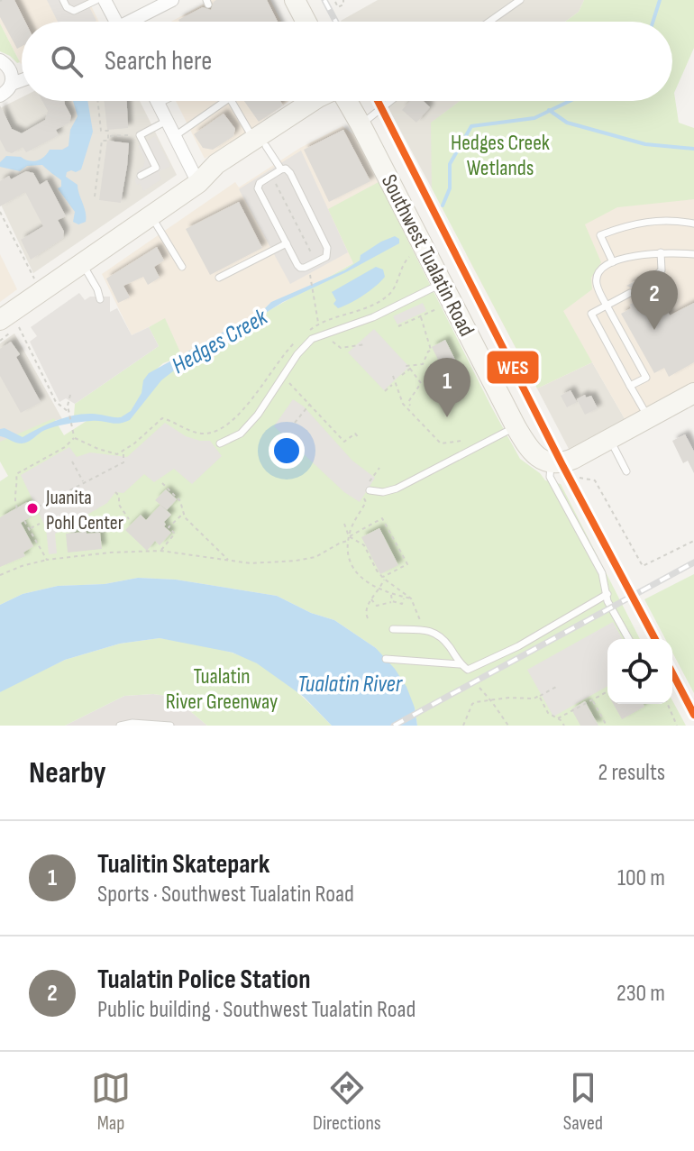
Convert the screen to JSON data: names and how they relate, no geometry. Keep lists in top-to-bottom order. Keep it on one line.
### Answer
{"streets":{"main road":["Southwest Tualatin Road"]},"water":["Hedges Creek","Tualatin River"],"parks":["Hedges Creek Wetlands","Tualatin River Greenway"],"places":["Juanita Pohl Center"],"lines":["transit line WES"],"page":{"search":"Search here","pins":["2","1"],"heading":["Nearby","2 results"],"list":[{"mark":"1","name":"Tualitin Skatepark","note":"Sports · Southwest Tualatin Road","value":"100 m"},{"mark":"2","name":"Tualatin Police Station","note":"Public building · Southwest Tualatin Road","value":"230 m"}],"nav":["Map","Directions","Saved"]}}
